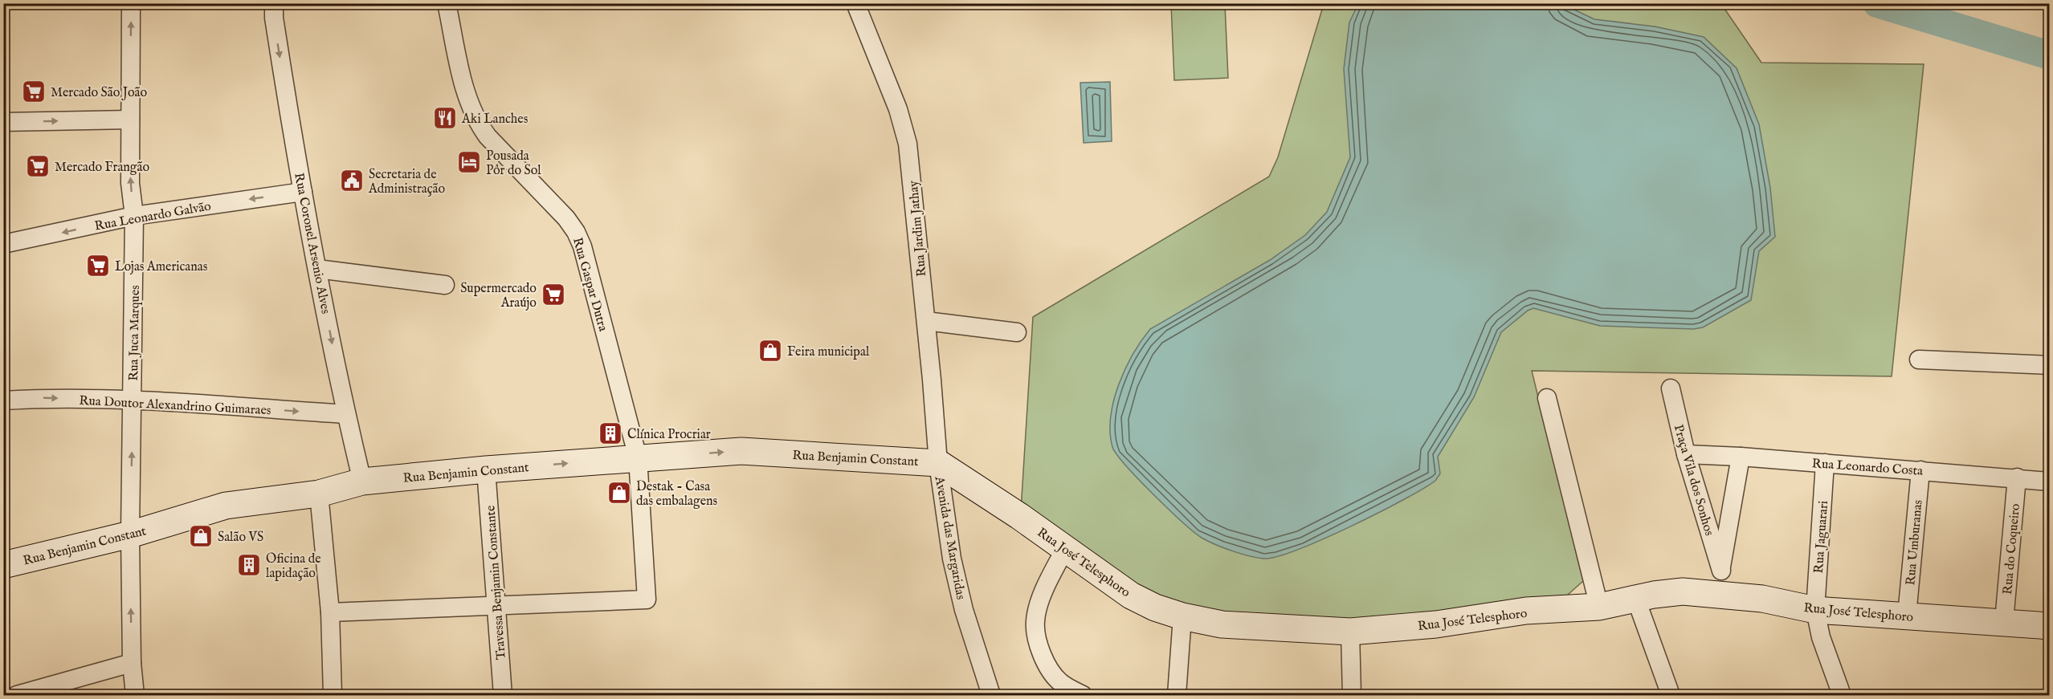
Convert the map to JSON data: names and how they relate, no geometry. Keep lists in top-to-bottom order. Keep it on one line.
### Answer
{"streets":{"street":["Rua Leonardo Galvão","Rua Jardim Jathay","Rua Coronel Arsenio Alves","Rua Gaspar Dutra","Rua Juca Marques","Rua Doutor Alexandrino Guimaraes","Rua Benjamin Constant","Rua Leonardo Costa","Praça Vila dos Sonhos","Rua Jaguarari","Avenida das Margaridas","Rua Umburanas","Rua do Coqueiro","Rua José Telesphoro","Travessa Benjamin Constante"]},"crossings":[["Rua Leonardo Galvão","Rua Coronel Arsenio Alves"],["Rua Leonardo Galvão","Rua Juca Marques"],["Rua Jardim Jathay","Rua Benjamin Constant"],["Rua Jardim Jathay","Avenida das Margaridas"],["Rua Jardim Jathay","Rua José Telesphoro"],["Rua Coronel Arsenio Alves","Rua Doutor Alexandrino Guimaraes"],["Rua Coronel Arsenio Alves","Rua Benjamin Constant"],["Rua Gaspar Dutra","Rua Benjamin Constant"],["Rua Gaspar Dutra","Travessa Benjamin Constante"],["Rua Juca Marques","Rua Doutor Alexandrino Guimaraes"],["Rua Juca Marques","Rua Benjamin Constant"],["Rua Benjamin Constant","Avenida das Margaridas"],["Rua Benjamin Constant","Rua José Telesphoro"],["Rua Benjamin Constant","Travessa Benjamin Constante"],["Rua Leonardo Costa","Praça Vila dos Sonhos"],["Rua Leonardo Costa","Rua Jaguarari"],["Rua Leonardo Costa","Rua Umburanas"],["Rua Leonardo Costa","Rua do Coqueiro"],["Praça Vila dos Sonhos","Rua José Telesphoro"],["Rua Jaguarari","Rua José Telesphoro"],["Avenida das Margaridas","Rua José Telesphoro"],["Rua Umburanas","Rua José Telesphoro"],["Rua do Coqueiro","Rua José Telesphoro"]],"one_way":["Rua Coronel Arsenio Alves","Rua Juca Marques","Rua Doutor Alexandrino Guimaraes","Rua Benjamin Constant"],"places":{"supermarket":["Mercado São João","Mercado Frangão","Lojas Americanas","Supermercado Araújo"],"restaurant":["Aki Lanches"],"hotel":["Pousada Pôr do Sol"],"public building":["Secretaria de Administração"],"shop":["Feira municipal","Destak - Casa das embalagens","Salão VS"],"building":["Clínica Procriar","Oficina de lapidação"]}}
